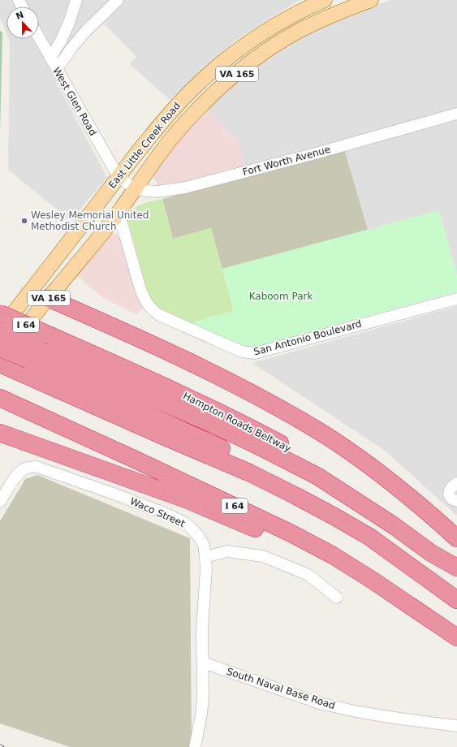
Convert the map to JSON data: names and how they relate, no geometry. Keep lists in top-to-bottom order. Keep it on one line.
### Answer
{"streets":{"highway":["I 64","Hampton Roads Beltway"],"main road":["VA 165","East Little Creek Road"],"street":["West Glen Road","Fort Worth Avenue","San Antonio Boulevard","Waco Street","South Naval Base Road"]},"crossings":[["West Glen Road","East Little Creek Road"],["West Glen Road","Fort Worth Avenue"],["East Little Creek Road","Fort Worth Avenue"],["East Little Creek Road","San Antonio Boulevard"],["Waco Street","South Naval Base Road"]],"parks":["Kaboom Park"],"places":["Wesley Memorial United Methodist Church"],"north":"top"}
